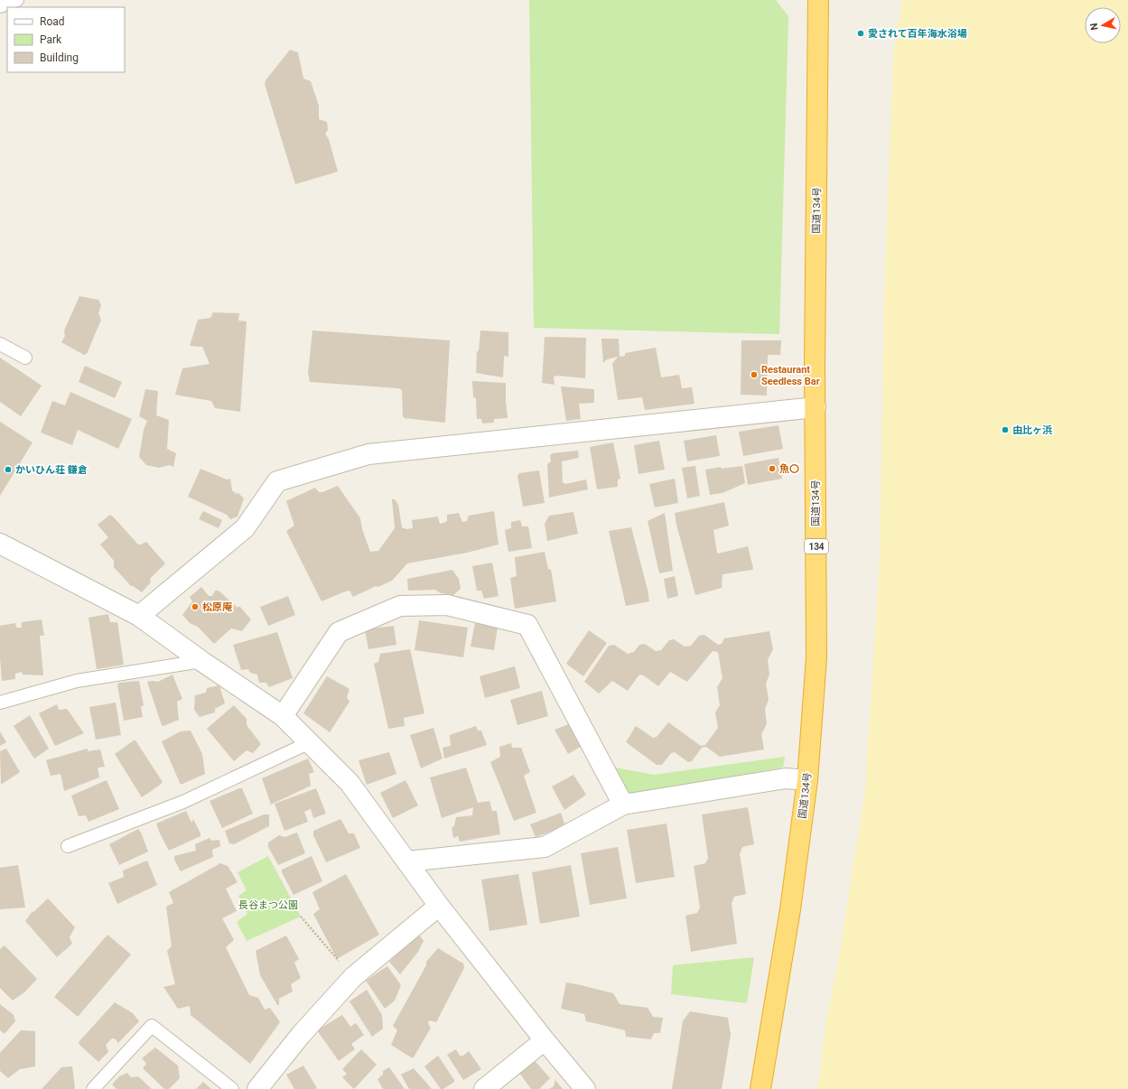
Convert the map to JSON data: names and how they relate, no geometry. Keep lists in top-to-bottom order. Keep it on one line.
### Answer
{"streets":{"highway":["国道134号","134"]},"parks":["長谷まつ公園"],"places":["愛されて百年海水浴場","Restaurant Seedless Bar","由比ヶ浜","魚〇","かいひん荘 鎌倉","松原庵"],"legend":["Road","Park","Building"],"north":"left"}
